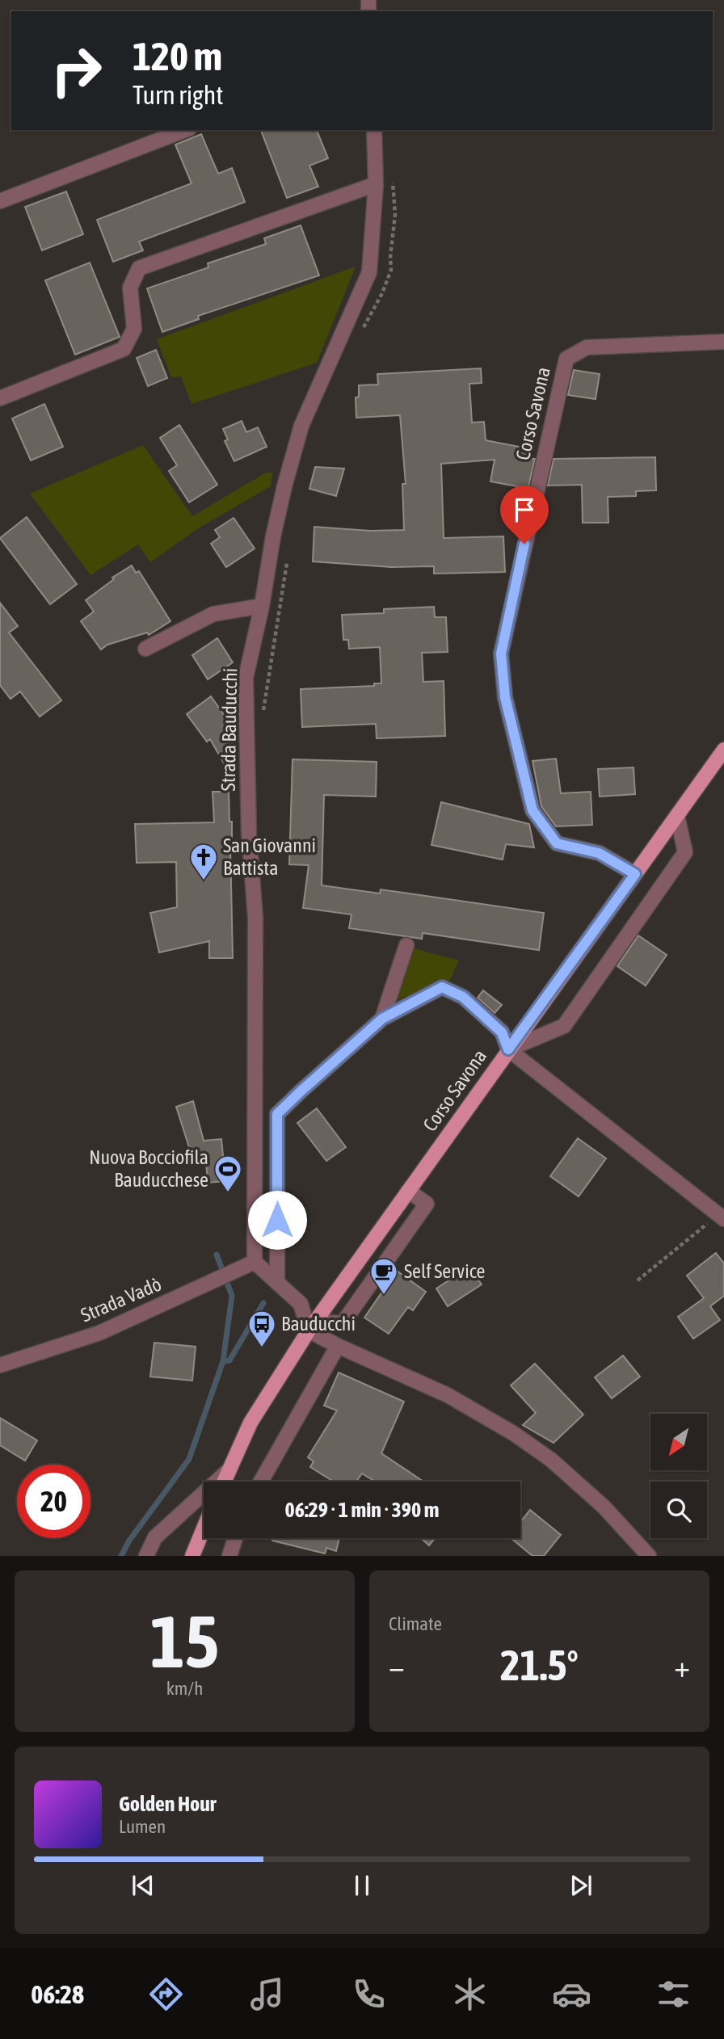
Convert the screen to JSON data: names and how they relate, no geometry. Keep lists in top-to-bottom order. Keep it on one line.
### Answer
{"streets":{"main road":["Corso Savona"],"street":["Strada Bauducchi","Strada Vadò"]},"crossings":[["Strada Bauducchi","Strada Vadò"]],"places":{"church":["San Giovanni Battista"],"sports":["Nuova Bocciofila Bauducchese"],"cafe":["Self Service"],"bus stop":["Bauducchi"]},"north":"bottom left","page":{"turn":["120 m","Turn right"],"limit":"20","trip":"06:29 · 1 min · 390 m","tile":[["15","km/h"],"Climate"],"heat":["−","21.5°","+"],"song":["Golden Hour","Lumen"],"tabs":"06:28"}}
